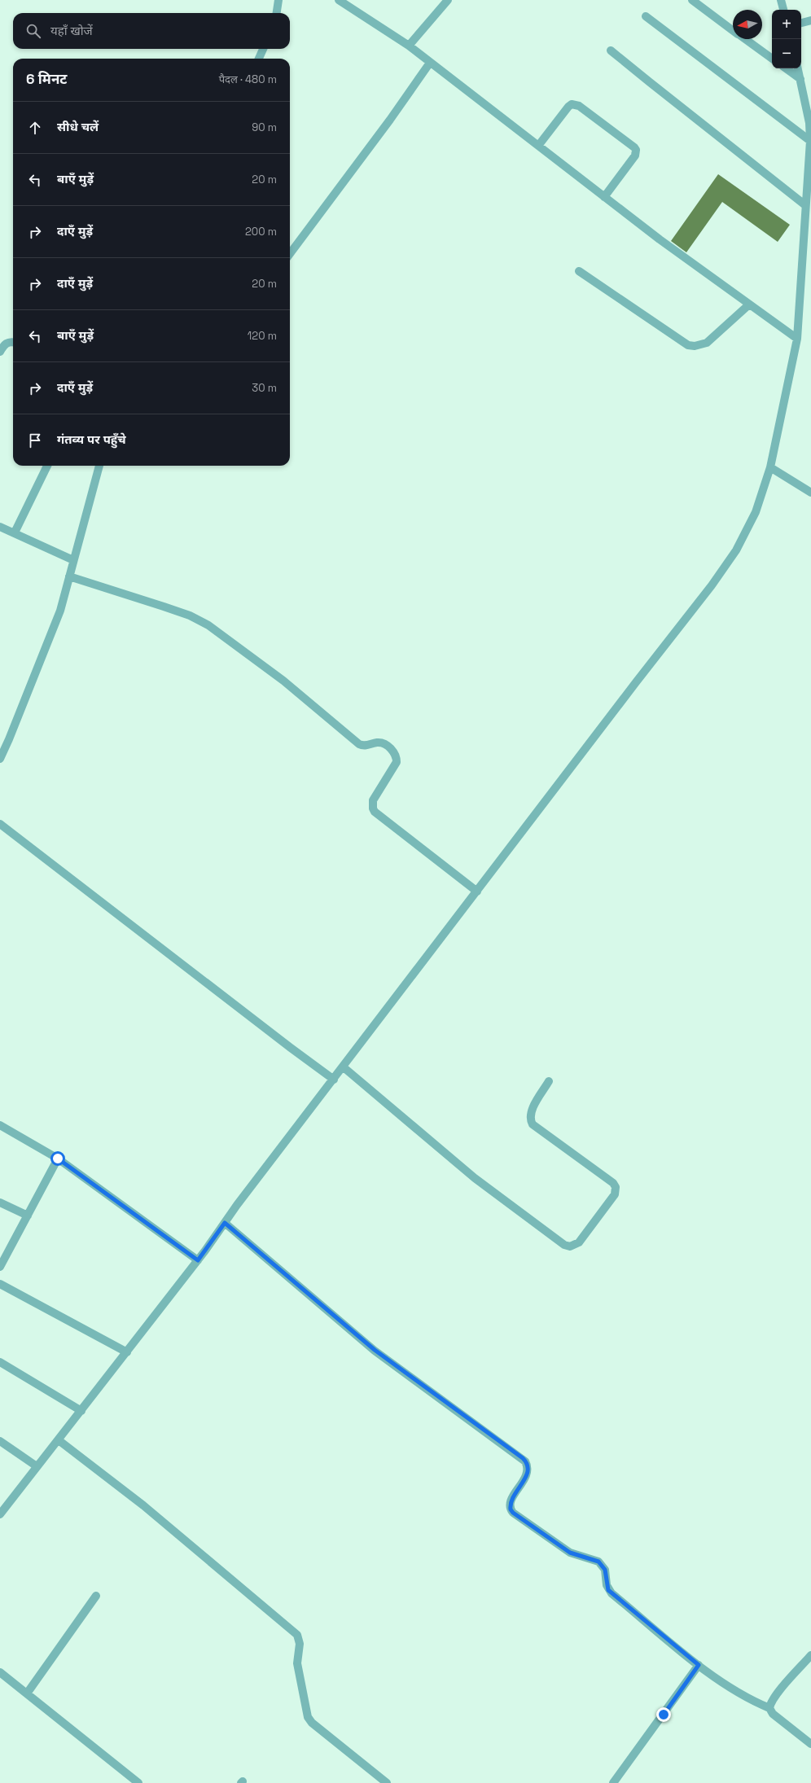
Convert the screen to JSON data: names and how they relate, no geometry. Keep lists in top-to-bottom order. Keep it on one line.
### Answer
{"north":"left","page":{"map_buttons":["+","−"],"search":"यहाँ खोजें","heading":["6 मिनट","पैदल · 480 m"],"list":[["सीधे चलें","90 m"],["बाएँ मुड़ें","20 m"],["दाएँ मुड़ें","200 m"],["दाएँ मुड़ें","20 m"],["बाएँ मुड़ें","120 m"],["दाएँ मुड़ें","30 m"],"गंतव्य पर पहुँचे"]}}
